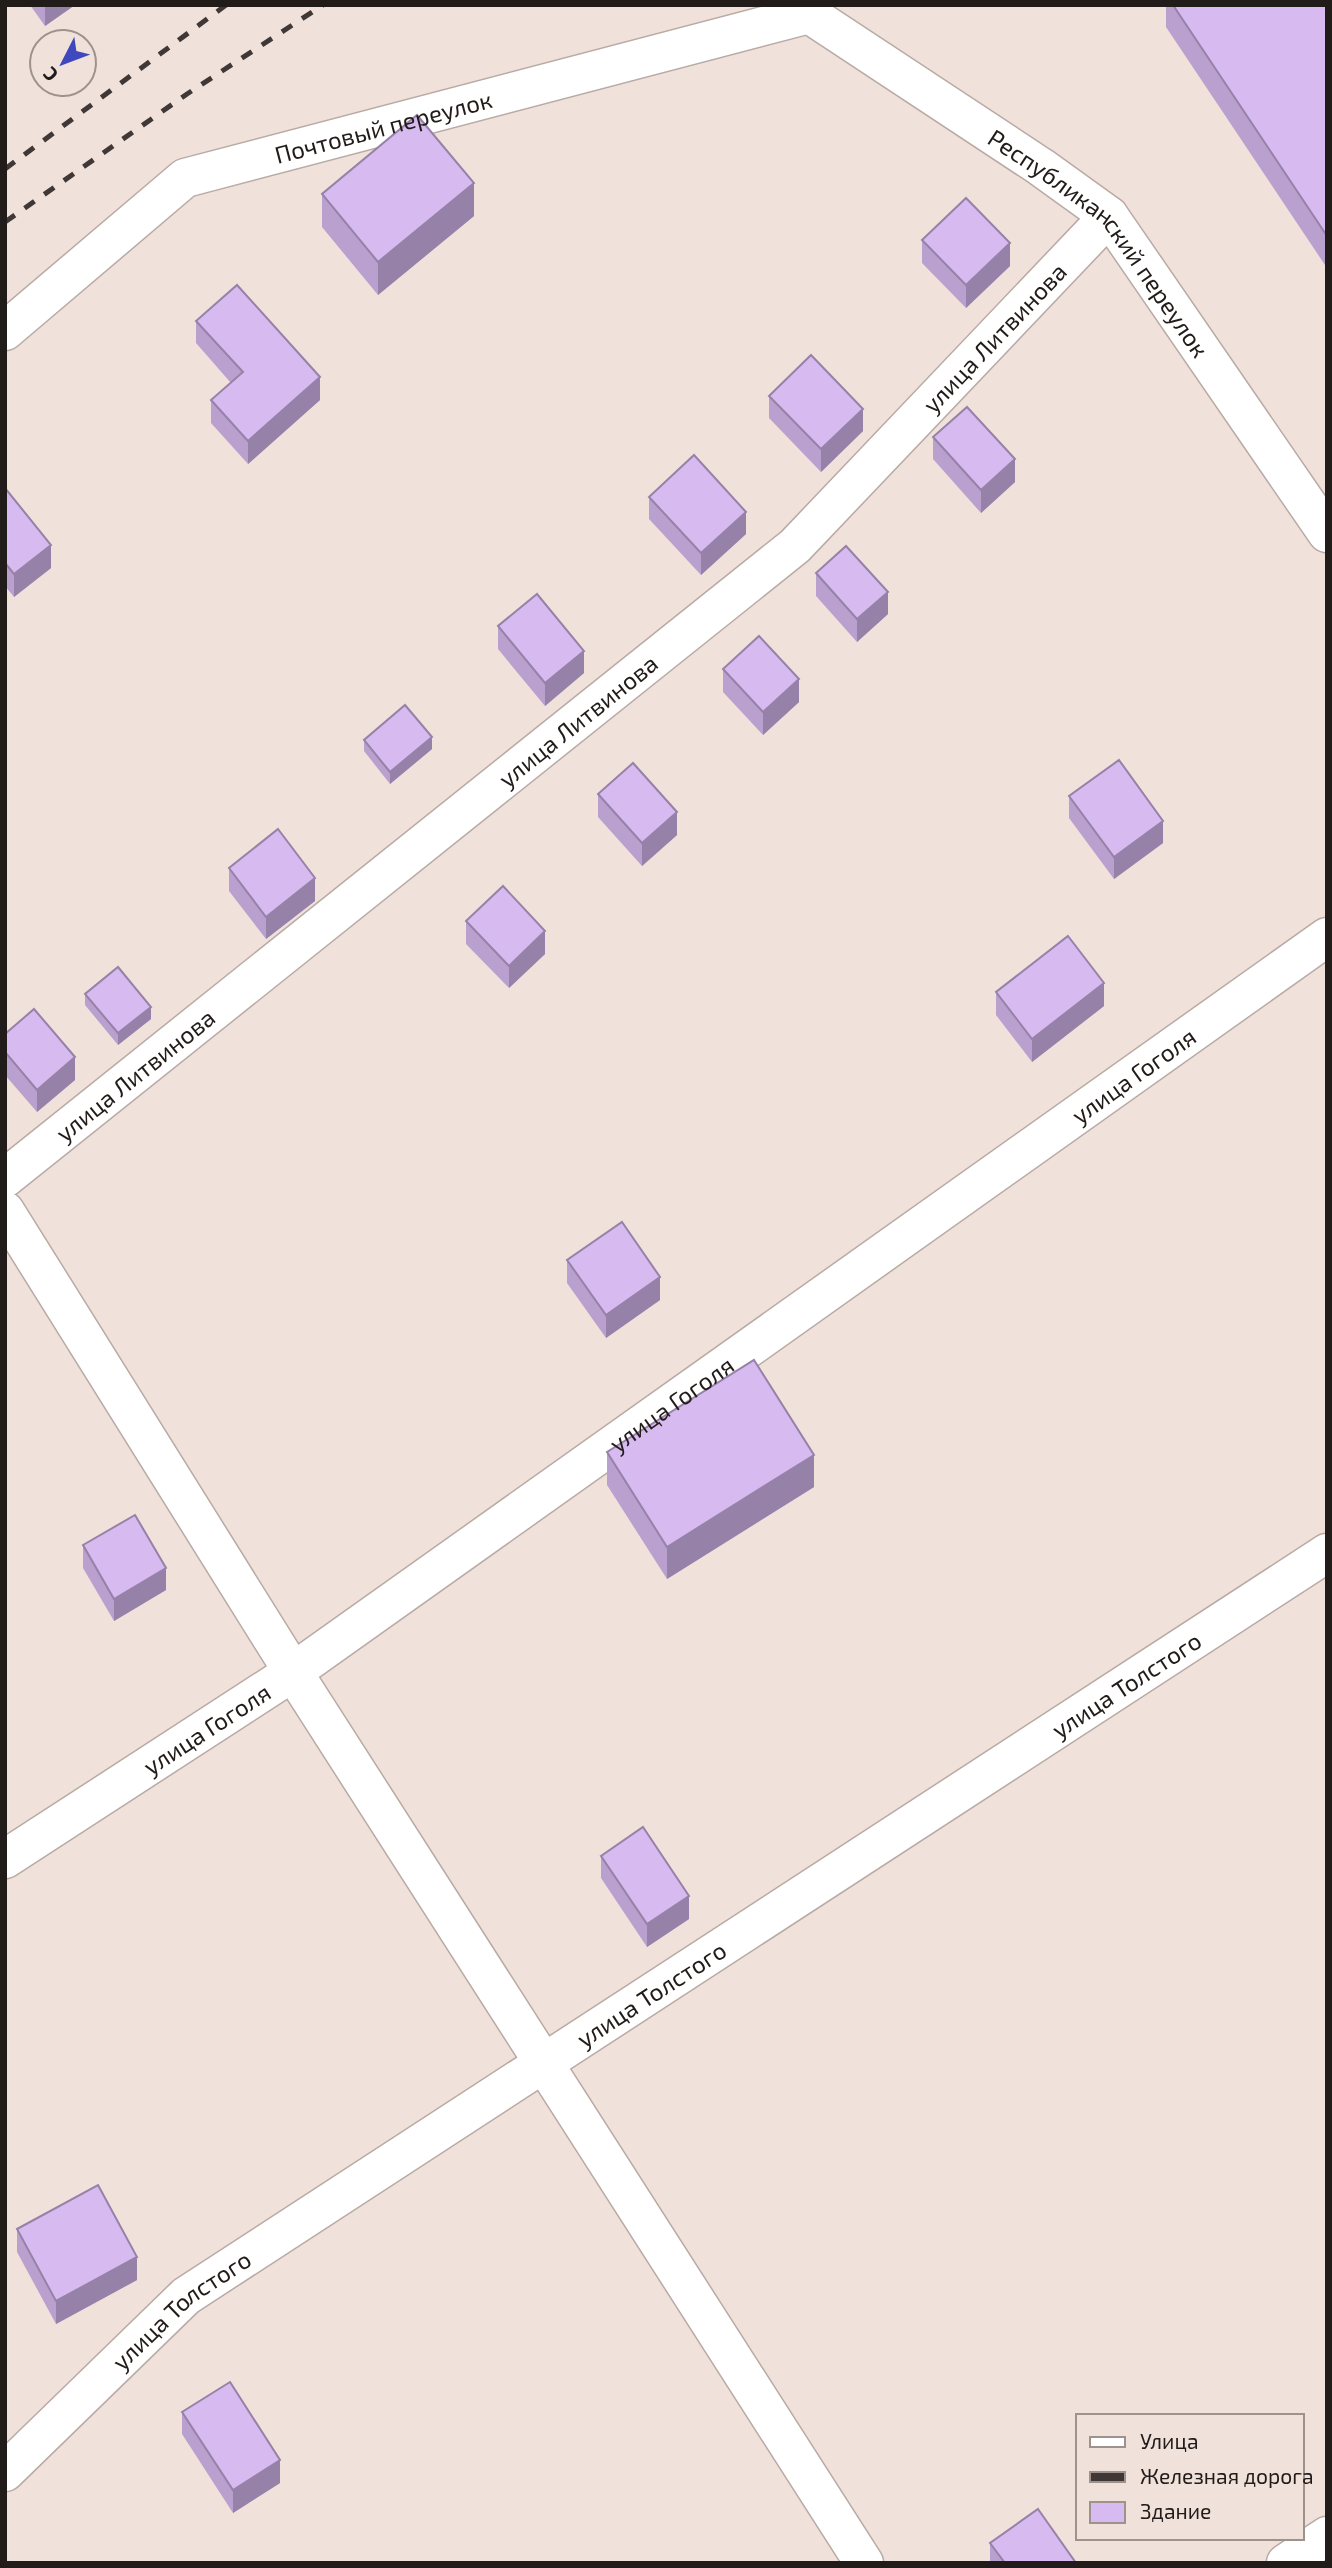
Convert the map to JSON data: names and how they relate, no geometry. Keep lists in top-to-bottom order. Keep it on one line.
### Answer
{"streets":{"street":["Почтовый переулок","Республиканский переулок","улица Литвинова","улица Гоголя","улица Толстого"]},"crossings":[["Почтовый переулок","Республиканский переулок"],["Республиканский переулок","улица Литвинова"]],"legend":["Улица","Железная дорога","Здание"],"north":"bottom left"}
